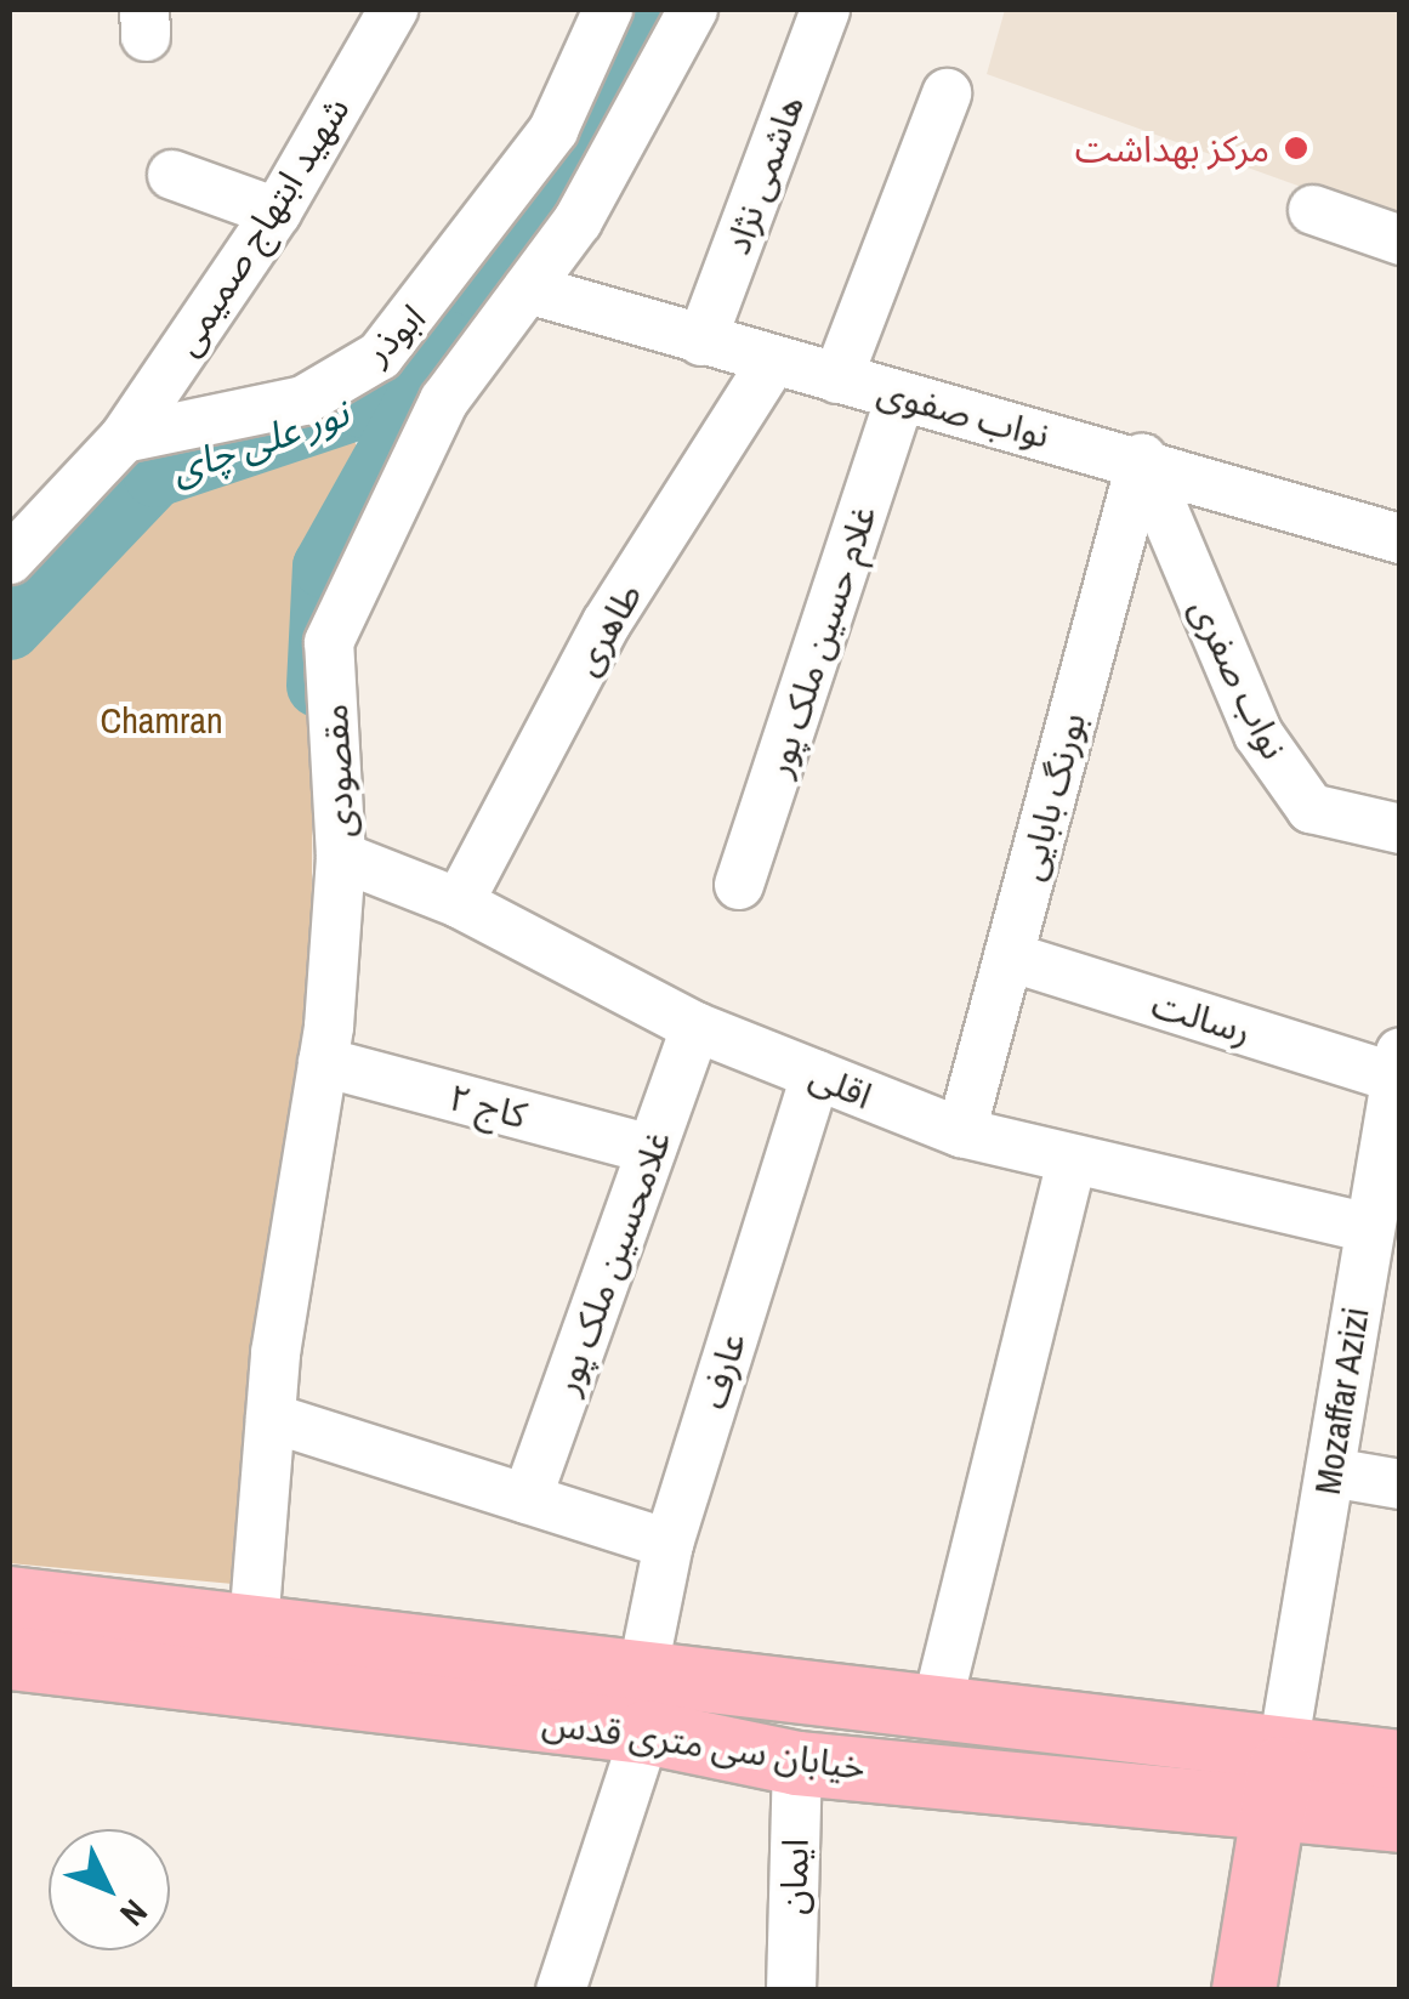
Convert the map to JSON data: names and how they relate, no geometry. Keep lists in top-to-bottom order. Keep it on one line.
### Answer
{"streets":{"main road":["خیابان سی متری قدس"],"street":["هاشمی نژاد","شهید ابتهاج صمیمی","ابوذر","نواب صفوی","طاهری","غلام حسین ملک پور","نواب صفری","مقصودی","بورنگ بابایی","رسالت","اقلی","کاج ۲","غلامحسین ملک پور","عارف","Mozaffar Azizi","ایمان"]},"crossings":[["هاشمی نژاد","نواب صفوی"],["شهید ابتهاج صمیمی","ابوذر"],["نواب صفوی","طاهری"],["نواب صفوی","غلام حسین ملک پور"],["نواب صفوی","نواب صفری"],["نواب صفوی","مقصودی"],["نواب صفوی","بورنگ بابایی"],["طاهری","اقلی"],["نواب صفری","بورنگ بابایی"],["مقصودی","اقلی"],["مقصودی","کاج ۲"],["مقصودی","خیابان سی متری قدس"],["بورنگ بابایی","رسالت"],["بورنگ بابایی","اقلی"],["رسالت","Mozaffar Azizi"],["اقلی","غلامحسین ملک پور"],["اقلی","عارف"],["اقلی","Mozaffar Azizi"],["کاج ۲","غلامحسین ملک پور"],["عارف","خیابان سی متری قدس"],["Mozaffar Azizi","خیابان سی متری قدس"],["خیابان سی متری قدس","ایمان"]],"water":["نور علی چای"],"parks":["Chamran"],"places":["مرکز بهداشت"],"north":"bottom right"}
